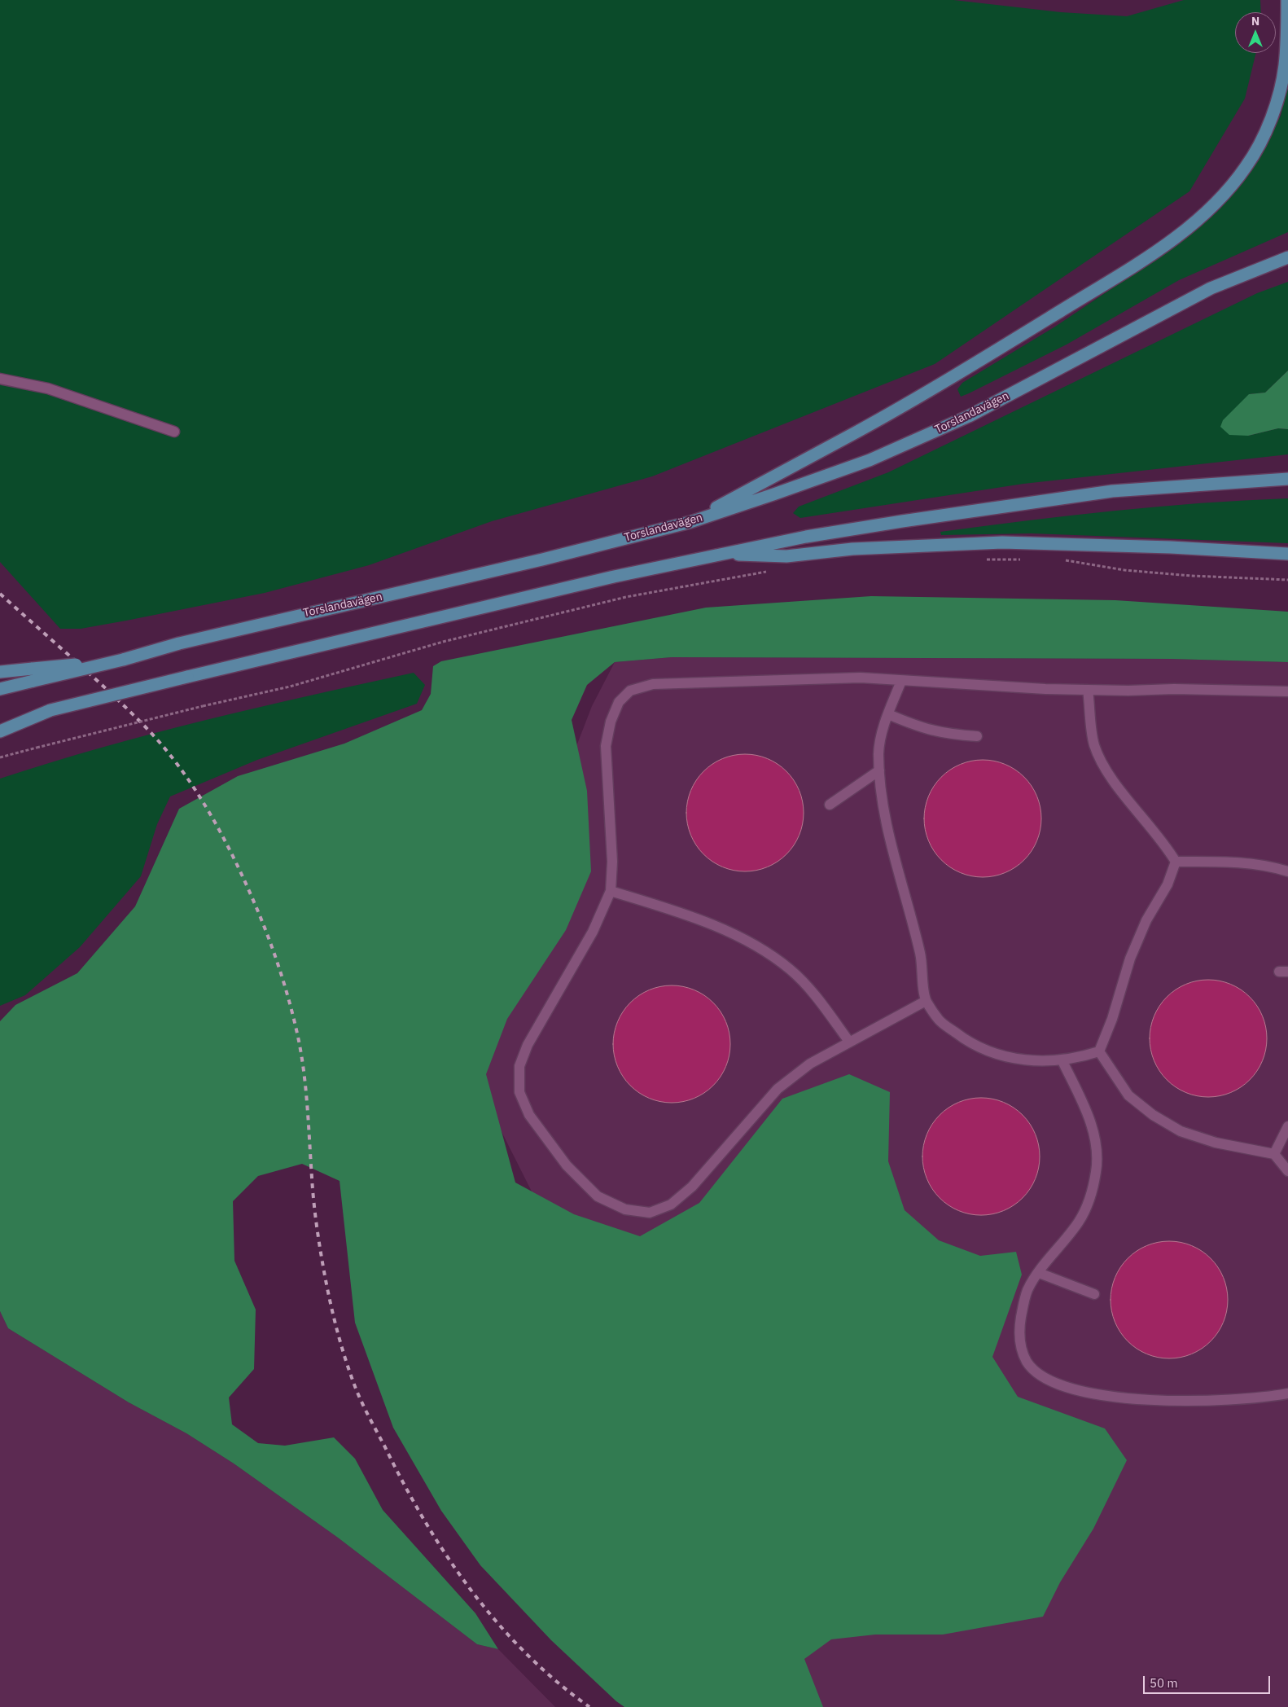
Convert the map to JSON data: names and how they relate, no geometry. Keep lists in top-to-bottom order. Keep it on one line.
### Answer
{"streets":{"main road":["Torslandavägen"]},"scale_bar":"50 m","north":"top"}
